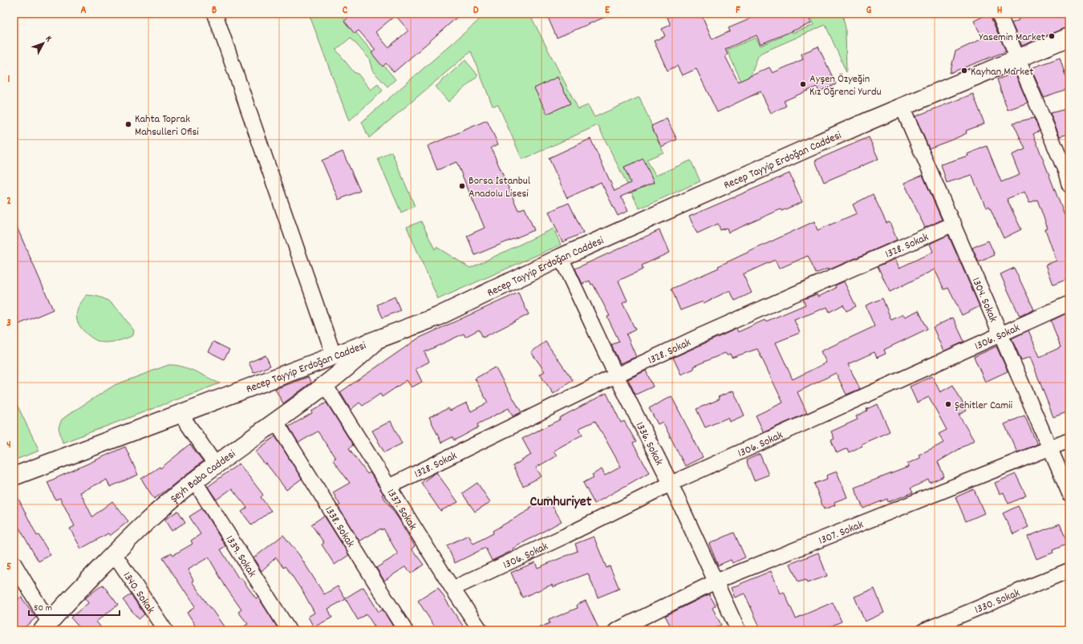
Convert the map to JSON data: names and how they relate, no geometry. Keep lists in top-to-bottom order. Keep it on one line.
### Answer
{"streets":{"street":["Recep Tayyip Erdoğan Caddesi","1328. Sokak","1304. Sokak","1306. Sokak","1336. Sokak","Şeyh Baba Caddesi","1337. Sokak","1338. Sokak","1307. Sokak","1339. Sokak","1340. Sokak","1330. Sokak"]},"crossings":[["Recep Tayyip Erdoğan Caddesi","1304. Sokak"],["Recep Tayyip Erdoğan Caddesi","1336. Sokak"],["Recep Tayyip Erdoğan Caddesi","Şeyh Baba Caddesi"],["1328. Sokak","1304. Sokak"],["1328. Sokak","1336. Sokak"],["1328. Sokak","1337. Sokak"],["1304. Sokak","1306. Sokak"],["1304. Sokak","1307. Sokak"],["1306. Sokak","1336. Sokak"],["1306. Sokak","1337. Sokak"],["1336. Sokak","1307. Sokak"],["Şeyh Baba Caddesi","1337. Sokak"],["Şeyh Baba Caddesi","1338. Sokak"],["Şeyh Baba Caddesi","1339. Sokak"],["Şeyh Baba Caddesi","1340. Sokak"]],"districts":["Cumhuriyet"],"places":["Yasemin Market","Kayhan Market","Ayşen Özyeğin Kız Öğrenci Yurdu","Kahta Toprak Mahsulleri Ofisi","Borsa İstanbul Anadolu Lisesi","Şehitler Camii"],"scale_bar":"50 m","north":"top right","grid":{"columns":["A","B","C","D","E","F","G","H"],"rows":["1","2","3","4","5"]}}
